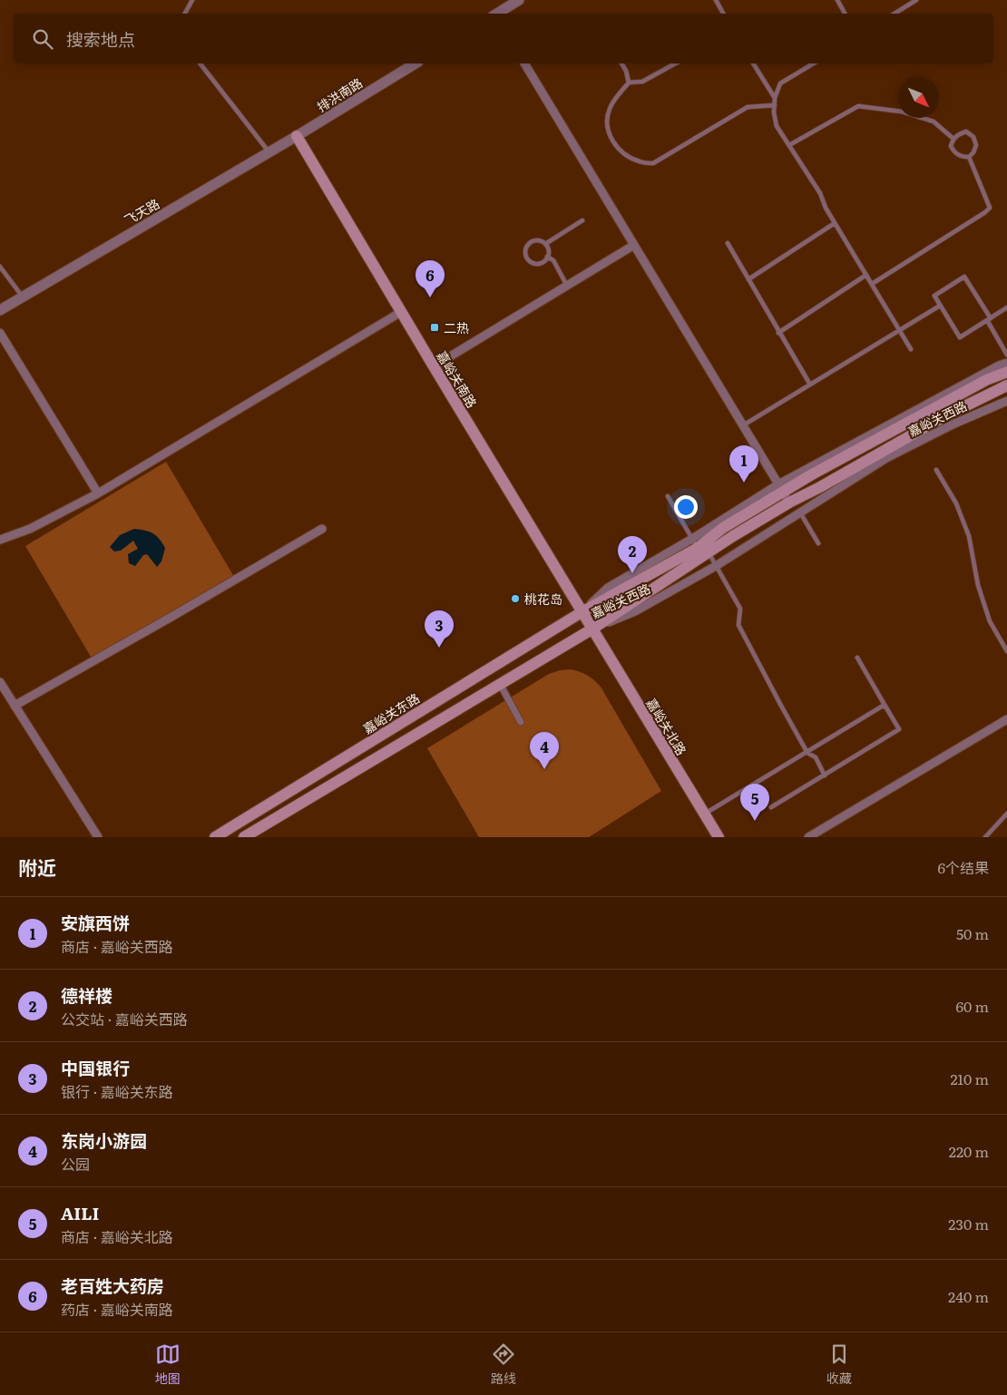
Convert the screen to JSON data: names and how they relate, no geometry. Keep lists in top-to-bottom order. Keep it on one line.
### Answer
{"streets":{"main road":["嘉峪关南路","嘉峪关西路","嘉峪关东路","嘉峪关北路"],"street":["排洪南路","飞天路"]},"crossings":[["排洪南路","飞天路"],["排洪南路","嘉峪关南路"],["飞天路","嘉峪关南路"],["嘉峪关南路","嘉峪关西路"],["嘉峪关南路","嘉峪关东路"],["嘉峪关南路","嘉峪关北路"],["嘉峪关西路","嘉峪关东路"],["嘉峪关西路","嘉峪关北路"]],"places":{"transit":["二热"],"other":["桃花岛"]},"north":"bottom right","page":{"search":"搜索地点","pins":["6","1","2","3","4","5"],"heading":["附近","6个结果"],"list":[{"mark":"1","name":"安旗西饼","note":"商店 · 嘉峪关西路","value":"50 m"},{"mark":"2","name":"德祥楼","note":"公交站 · 嘉峪关西路","value":"60 m"},{"mark":"3","name":"中国银行","note":"银行 · 嘉峪关东路","value":"210 m"},{"mark":"4","name":"东岗小游园","note":"公园","value":"220 m"},{"mark":"5","name":"AILI","note":"商店 · 嘉峪关北路","value":"230 m"},{"mark":"6","name":"老百姓大药房","note":"药店 · 嘉峪关南路","value":"240 m"}],"nav":["地图","路线","收藏"]}}
